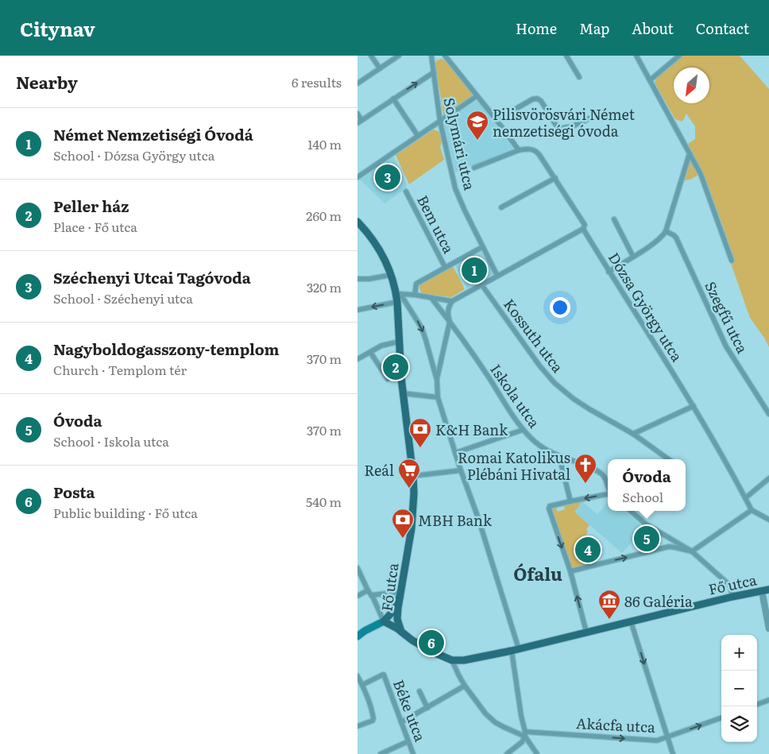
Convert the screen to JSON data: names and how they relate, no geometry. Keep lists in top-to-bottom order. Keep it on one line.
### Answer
{"streets":{"main road":["Fő utca"],"street":["Solymári utca","Bem utca","Dózsa György utca","Szegfű utca","Kossuth utca","Iskola utca","Béke utca","Akácfa utca"]},"one_way":["Akácfa utca"],"districts":["Ófalu"],"places":{"school or university":["Pilisvörösvári Német nemzetiségi óvoda"],"bank":["K&H Bank","MBH Bank"],"church":["Romai Katolikus Plébáni Hivatal"],"supermarket":["Reál"],"museum":["86 Galéria"]},"north":"bottom left","page":{"header":"Citynav","nav":["Home","Map","About","Contact"],"heading":["Nearby","6 results"],"list":[{"mark":"1","name":"Német Nemzetiségi Óvodá","note":"School · Dózsa György utca","value":"140 m"},{"mark":"2","name":"Peller ház","note":"Place · Fő utca","value":"260 m"},{"mark":"3","name":"Széchenyi Utcai Tagóvoda","note":"School · Széchenyi utca","value":"320 m"},{"mark":"4","name":"Nagyboldogasszony-templom","note":"Church · Templom tér","value":"370 m"},{"mark":"5","name":"Óvoda","note":"School · Iskola utca","value":"370 m"},{"mark":"6","name":"Posta","note":"Public building · Fő utca","value":"540 m"}],"pins":["3","1","2","5","4","6"],"popup":["Óvoda","School"],"map_buttons":["+","−"]}}
